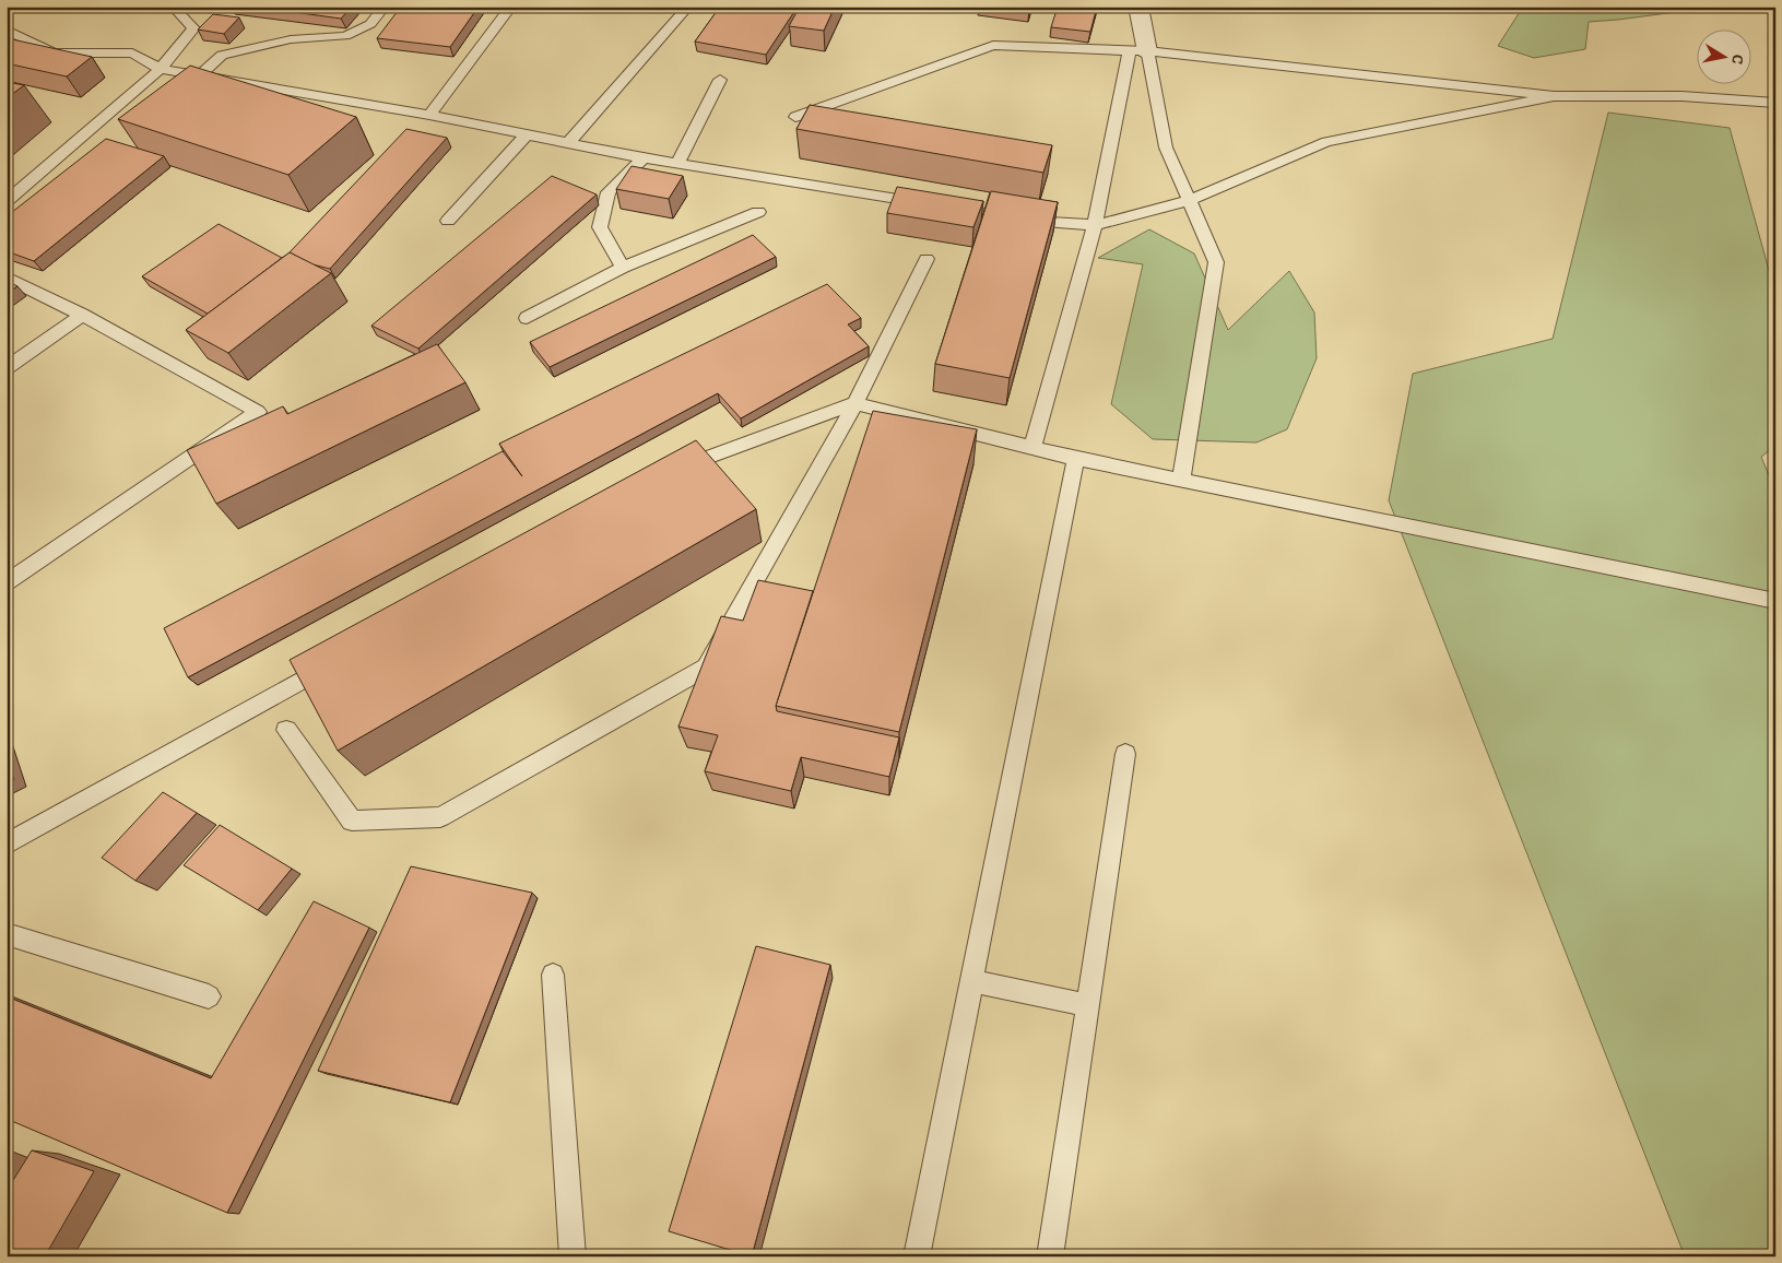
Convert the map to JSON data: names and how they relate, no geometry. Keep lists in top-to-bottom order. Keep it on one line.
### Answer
{"north":"right"}
